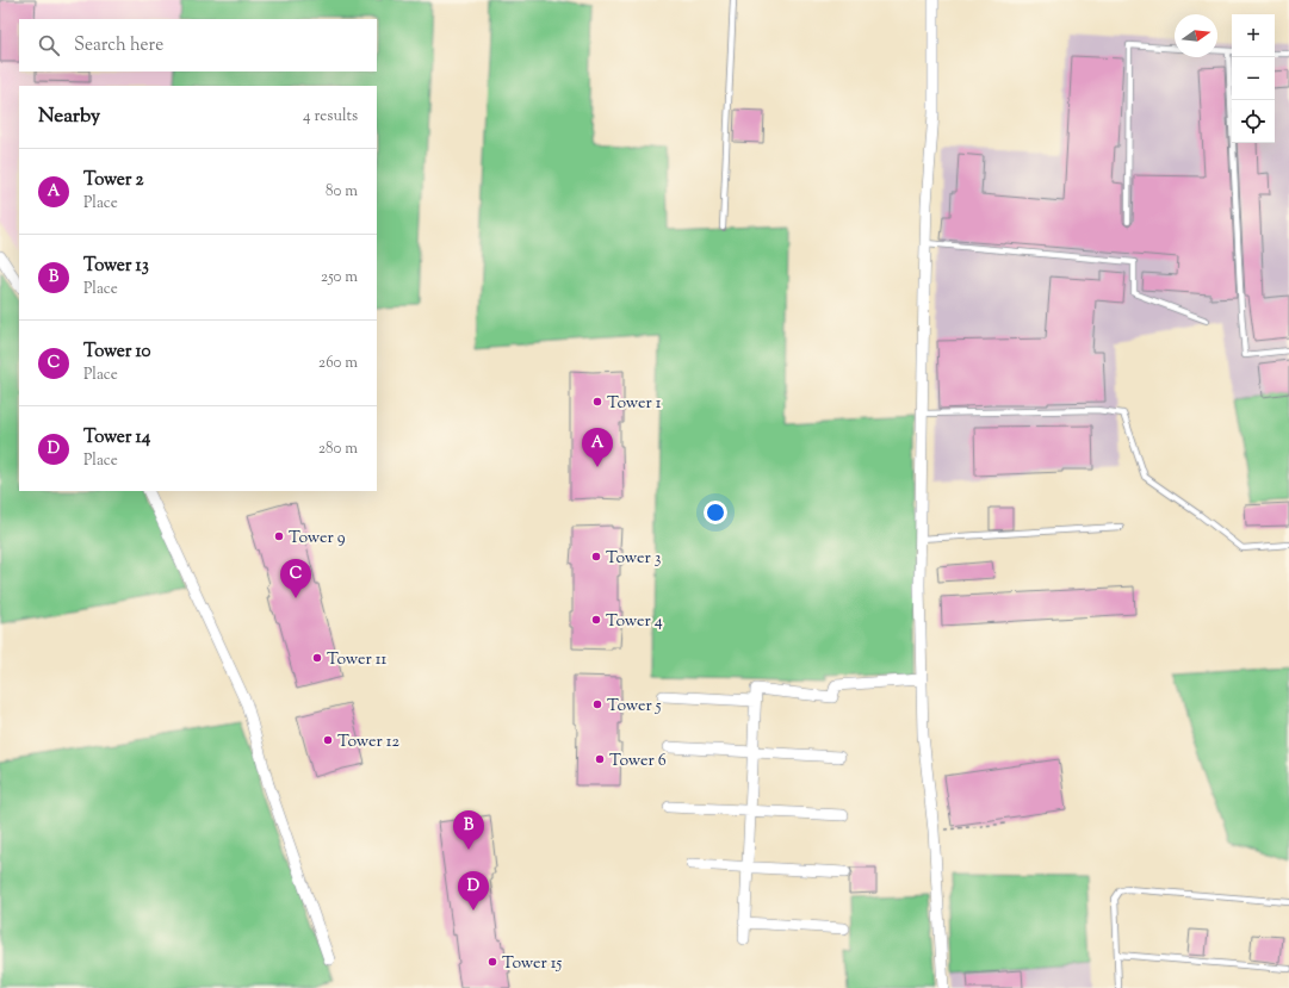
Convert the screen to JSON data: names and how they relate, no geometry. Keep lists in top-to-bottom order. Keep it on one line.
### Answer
{"places":["Tower 1","Tower 9","Tower 3","Tower 4","Tower 11","Tower 5","Tower 12","Tower 6","Tower 15"],"north":"right","page":{"map_buttons":["+","−"],"search":"Search here","heading":["Nearby","4 results"],"list":[{"mark":"A","name":"Tower 2","note":"Place","value":"80 m"},{"mark":"B","name":"Tower 13","note":"Place","value":"250 m"},{"mark":"C","name":"Tower 10","note":"Place","value":"260 m"},{"mark":"D","name":"Tower 14","note":"Place","value":"280 m"}],"pins":["A","C","B","D"]}}
